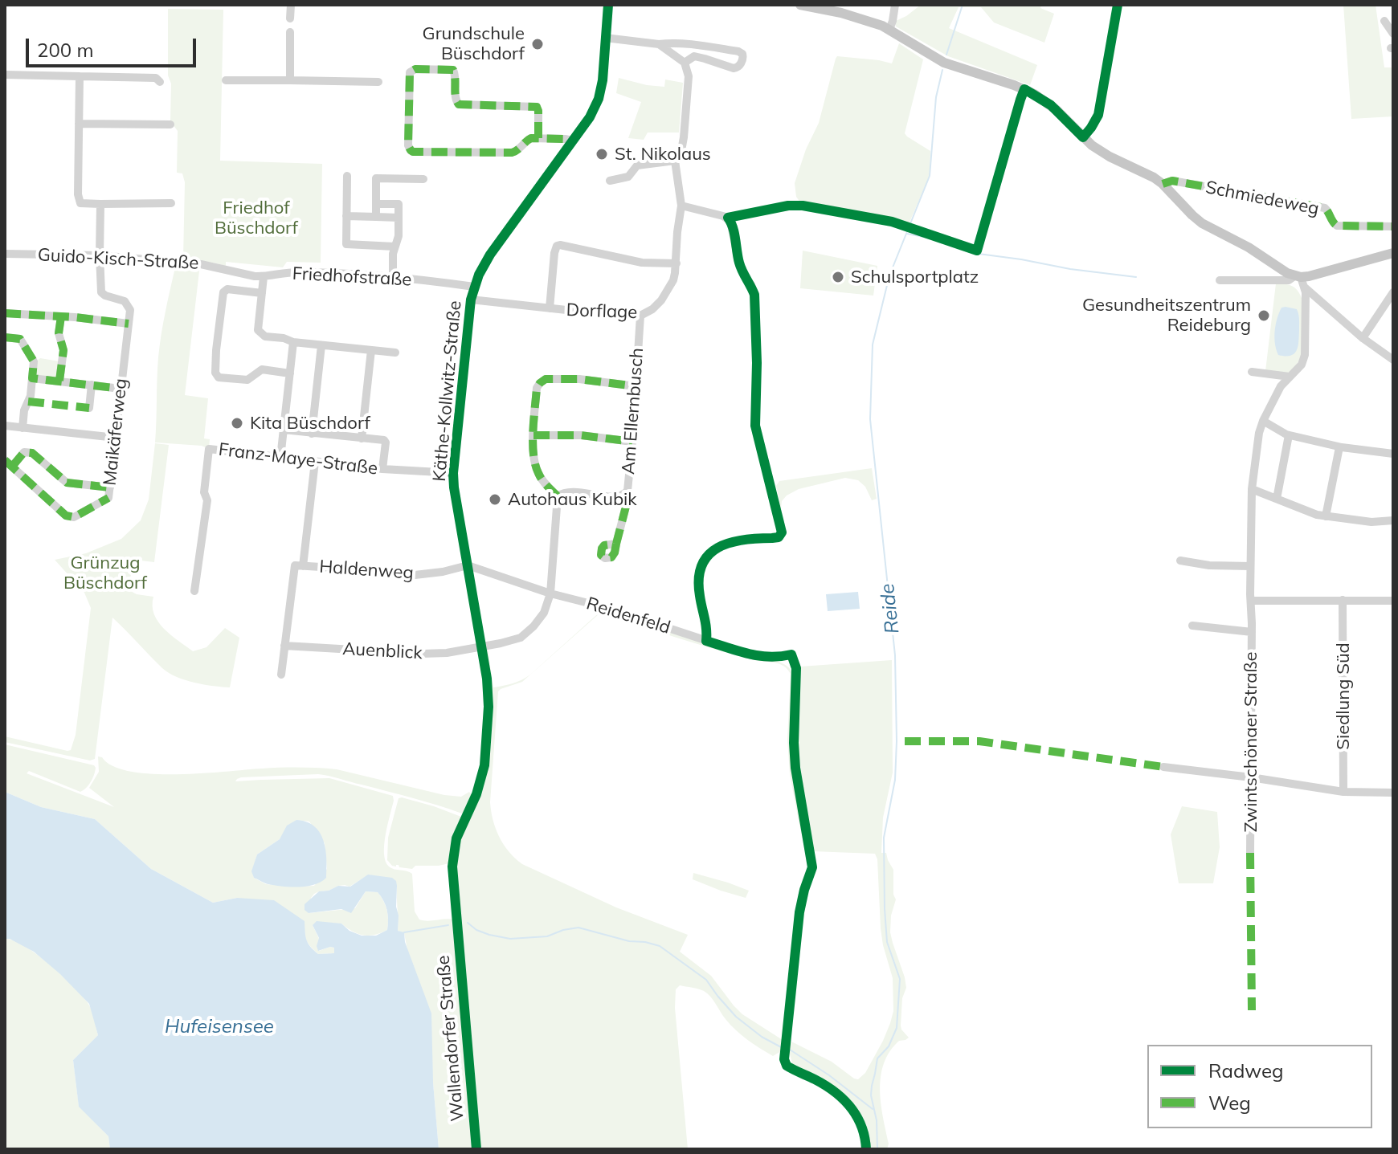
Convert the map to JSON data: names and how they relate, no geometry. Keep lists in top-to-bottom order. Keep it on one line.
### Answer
{"streets":{"street":["Schmiedeweg","Guido-Kisch-Straße","Friedhofstraße","Dorflage","Käthe-Kollwitz-Straße","Am Ellernbusch","Maikäferweg","Franz-Maye-Straße","Haldenweg","Reidenfeld","Auenblick","Siedlung Süd","Zwintschönaer Straße","Wallendorfer Straße"]},"crossings":[["Guido-Kisch-Straße","Friedhofstraße"],["Friedhofstraße","Käthe-Kollwitz-Straße"],["Dorflage","Käthe-Kollwitz-Straße"],["Dorflage","Am Ellernbusch"],["Käthe-Kollwitz-Straße","Franz-Maye-Straße"],["Käthe-Kollwitz-Straße","Haldenweg"],["Käthe-Kollwitz-Straße","Reidenfeld"],["Käthe-Kollwitz-Straße","Auenblick"],["Käthe-Kollwitz-Straße","Wallendorfer Straße"],["Haldenweg","Reidenfeld"],["Reidenfeld","Auenblick"]],"water":["Reide","Hufeisensee"],"parks":["Friedhof Büschdorf","Grünzug Büschdorf"],"places":["Grundschule Büschdorf","St. Nikolaus","Schulsportplatz","Gesundheitszentrum Reideburg","Kita Büschdorf","Autohaus Kubik"],"legend":["Radweg","Weg"],"scale_bar":"200 m"}
